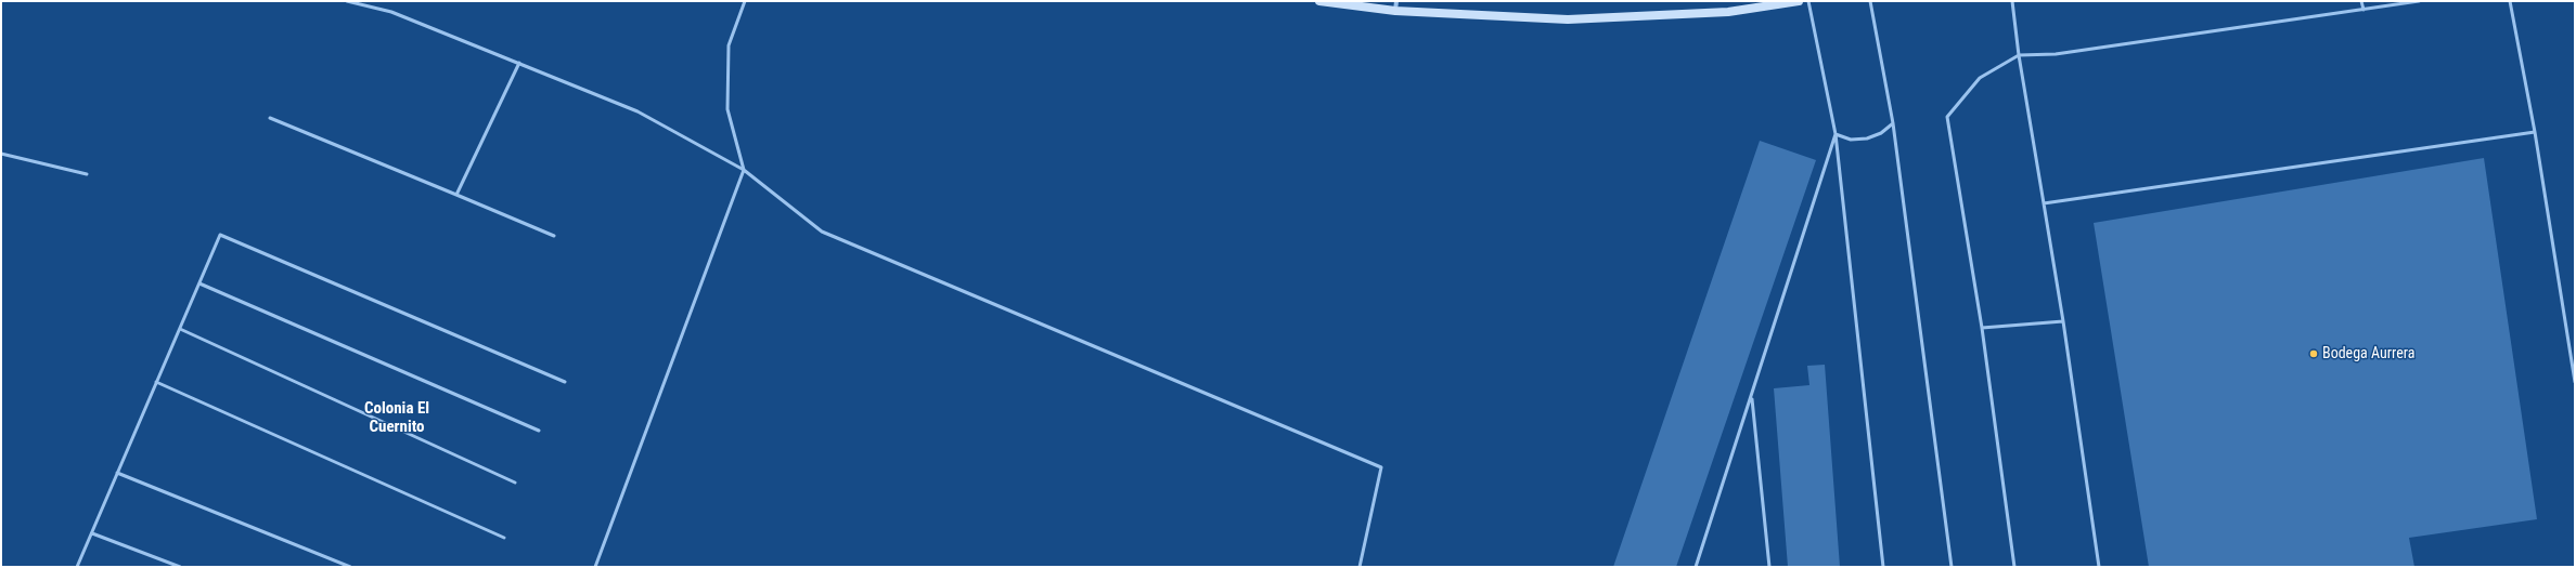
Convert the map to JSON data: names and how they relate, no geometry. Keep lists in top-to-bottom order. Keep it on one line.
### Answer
{"districts":["Colonia El Cuernito"],"places":["Bodega Aurrera"]}
